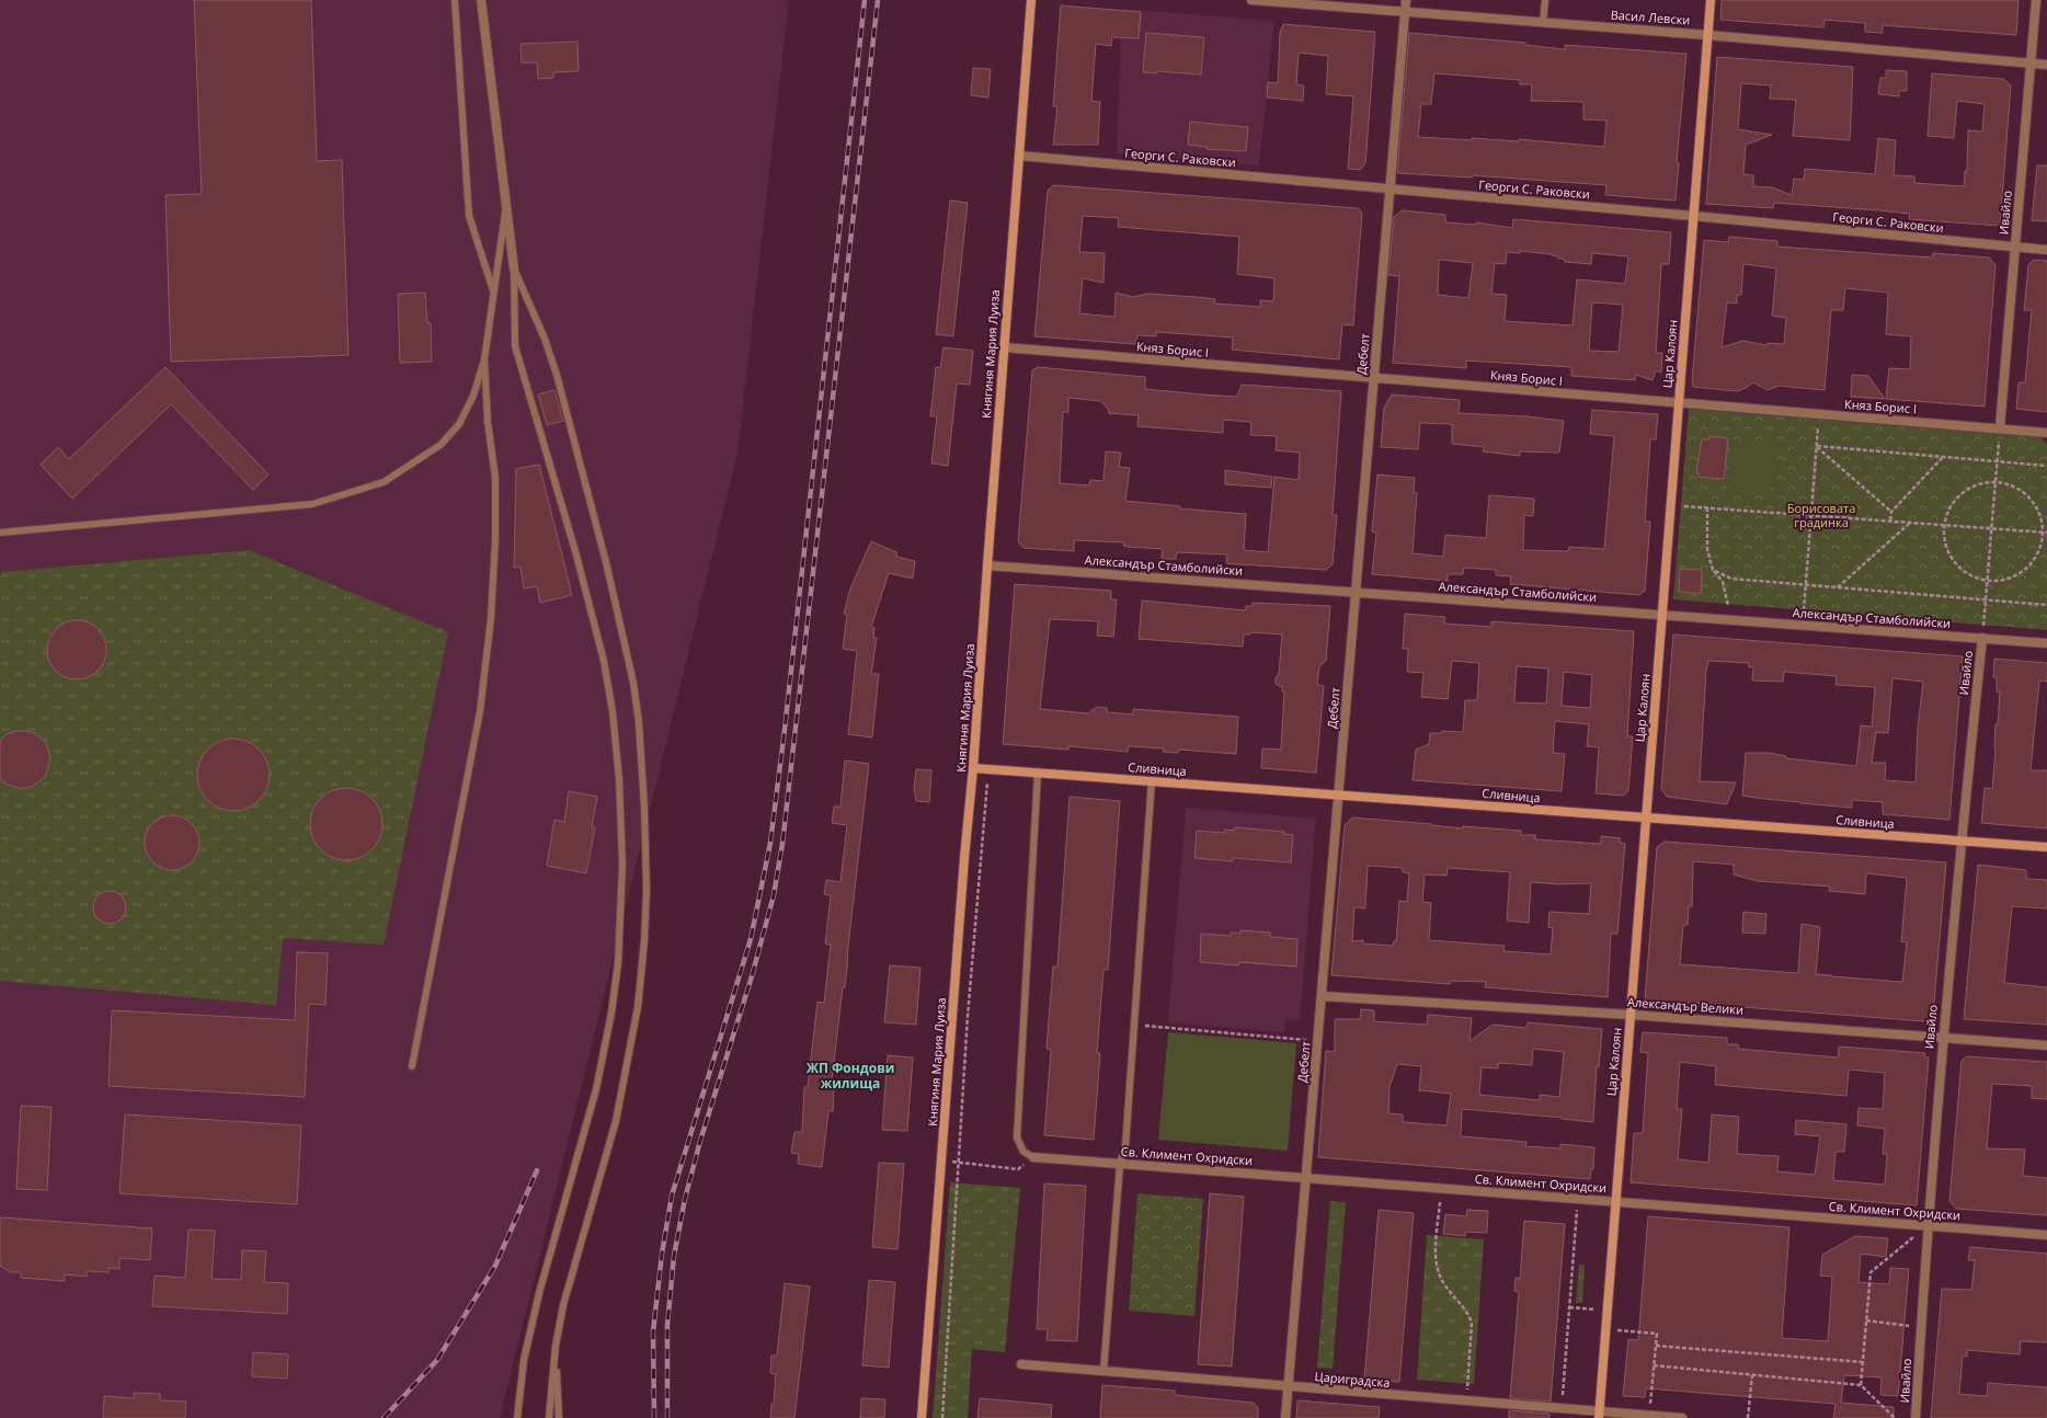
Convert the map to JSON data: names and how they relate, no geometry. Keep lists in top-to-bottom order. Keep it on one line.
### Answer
{"streets":{"street":["Васил Левски","Георги С. Раковски","Ивайло","Княз Борис I","Княгиня Мария Луиза","Дебелт","Цар Калоян","Александър Стамболийски","Сливница","Александър Велики","Св. Климент Охридски","Цариградска"]},"crossings":[["Васил Левски","Ивайло"],["Васил Левски","Дебелт"],["Васил Левски","Цар Калоян"],["Георги С. Раковски","Ивайло"],["Георги С. Раковски","Княгиня Мария Луиза"],["Георги С. Раковски","Дебелт"],["Георги С. Раковски","Цар Калоян"],["Ивайло","Княз Борис I"],["Ивайло","Александър Стамболийски"],["Ивайло","Сливница"],["Ивайло","Александър Велики"],["Ивайло","Св. Климент Охридски"],["Княз Борис I","Княгиня Мария Луиза"],["Княз Борис I","Дебелт"],["Княз Борис I","Цар Калоян"],["Княгиня Мария Луиза","Александър Стамболийски"],["Княгиня Мария Луиза","Сливница"],["Дебелт","Александър Стамболийски"],["Дебелт","Сливница"],["Дебелт","Александър Велики"],["Дебелт","Св. Климент Охридски"],["Дебелт","Цариградска"],["Цар Калоян","Александър Стамболийски"],["Цар Калоян","Сливница"],["Цар Калоян","Александър Велики"],["Цар Калоян","Св. Климент Охридски"],["Цар Калоян","Цариградска"]],"districts":["ЖП Фондови жилища"],"parks":["Борисовата градинка"]}
